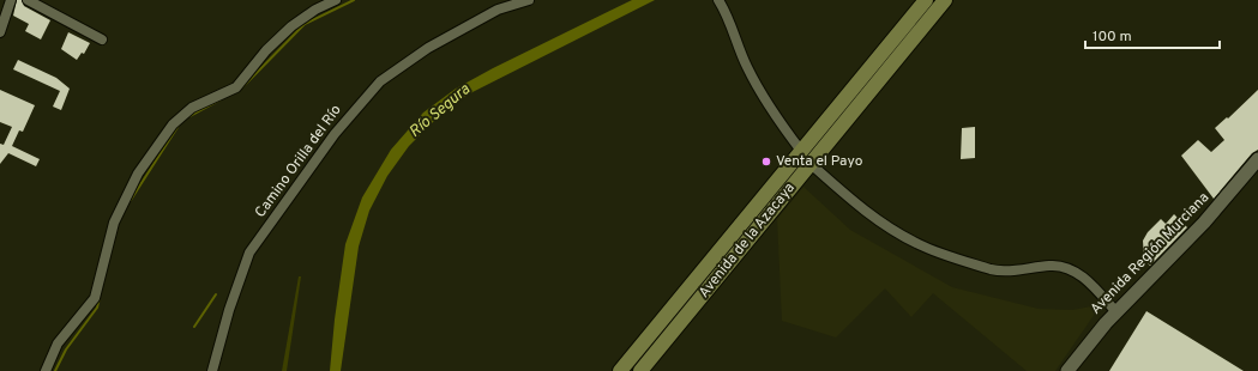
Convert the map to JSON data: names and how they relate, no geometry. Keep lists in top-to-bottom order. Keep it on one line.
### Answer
{"streets":{"main road":["Avenida de la Azacaya","Avenida Región Murciana"],"street":["Camino Orilla del Río"]},"water":["Río Segura"],"places":["Venta el Payo"],"scale_bar":"100 m"}
